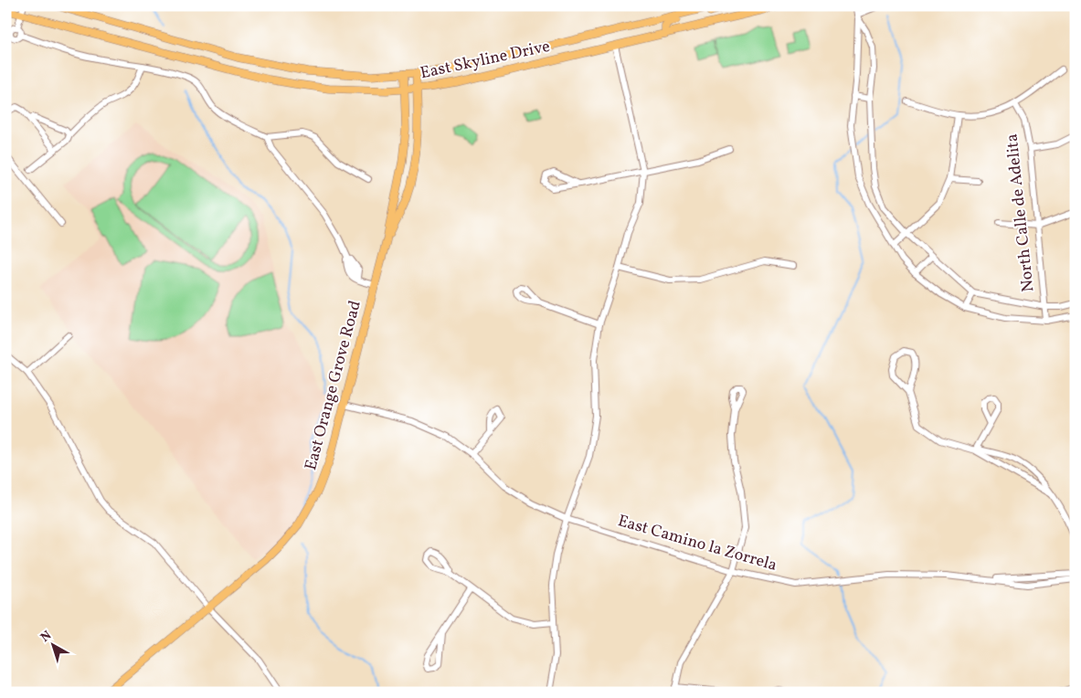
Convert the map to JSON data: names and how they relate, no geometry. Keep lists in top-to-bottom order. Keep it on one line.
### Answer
{"streets":{"main road":["East Skyline Drive","East Orange Grove Road"],"street":["North Calle de Adelita","East Camino la Zorrela"]},"crossings":[["East Skyline Drive","East Orange Grove Road"],["East Orange Grove Road","East Camino la Zorrela"]],"north":"top left"}
